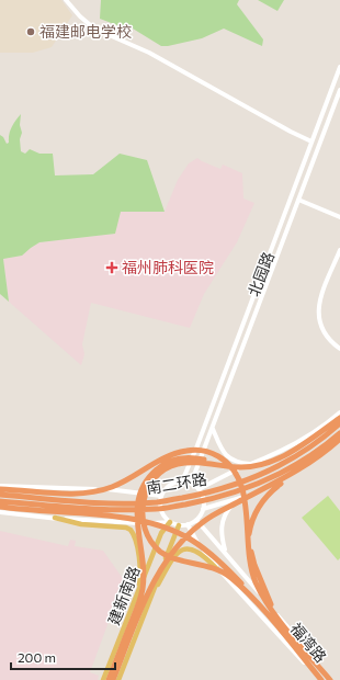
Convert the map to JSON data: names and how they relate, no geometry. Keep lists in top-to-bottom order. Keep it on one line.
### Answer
{"streets":{"highway":["南二环路","福湾路"],"main road":["北园路","建新南路"]},"crossings":[["北园路","建新南路"]],"places":{"other":["福建邮电学校"],"health":["福州肺科医院"]},"scale_bar":"200 m"}
